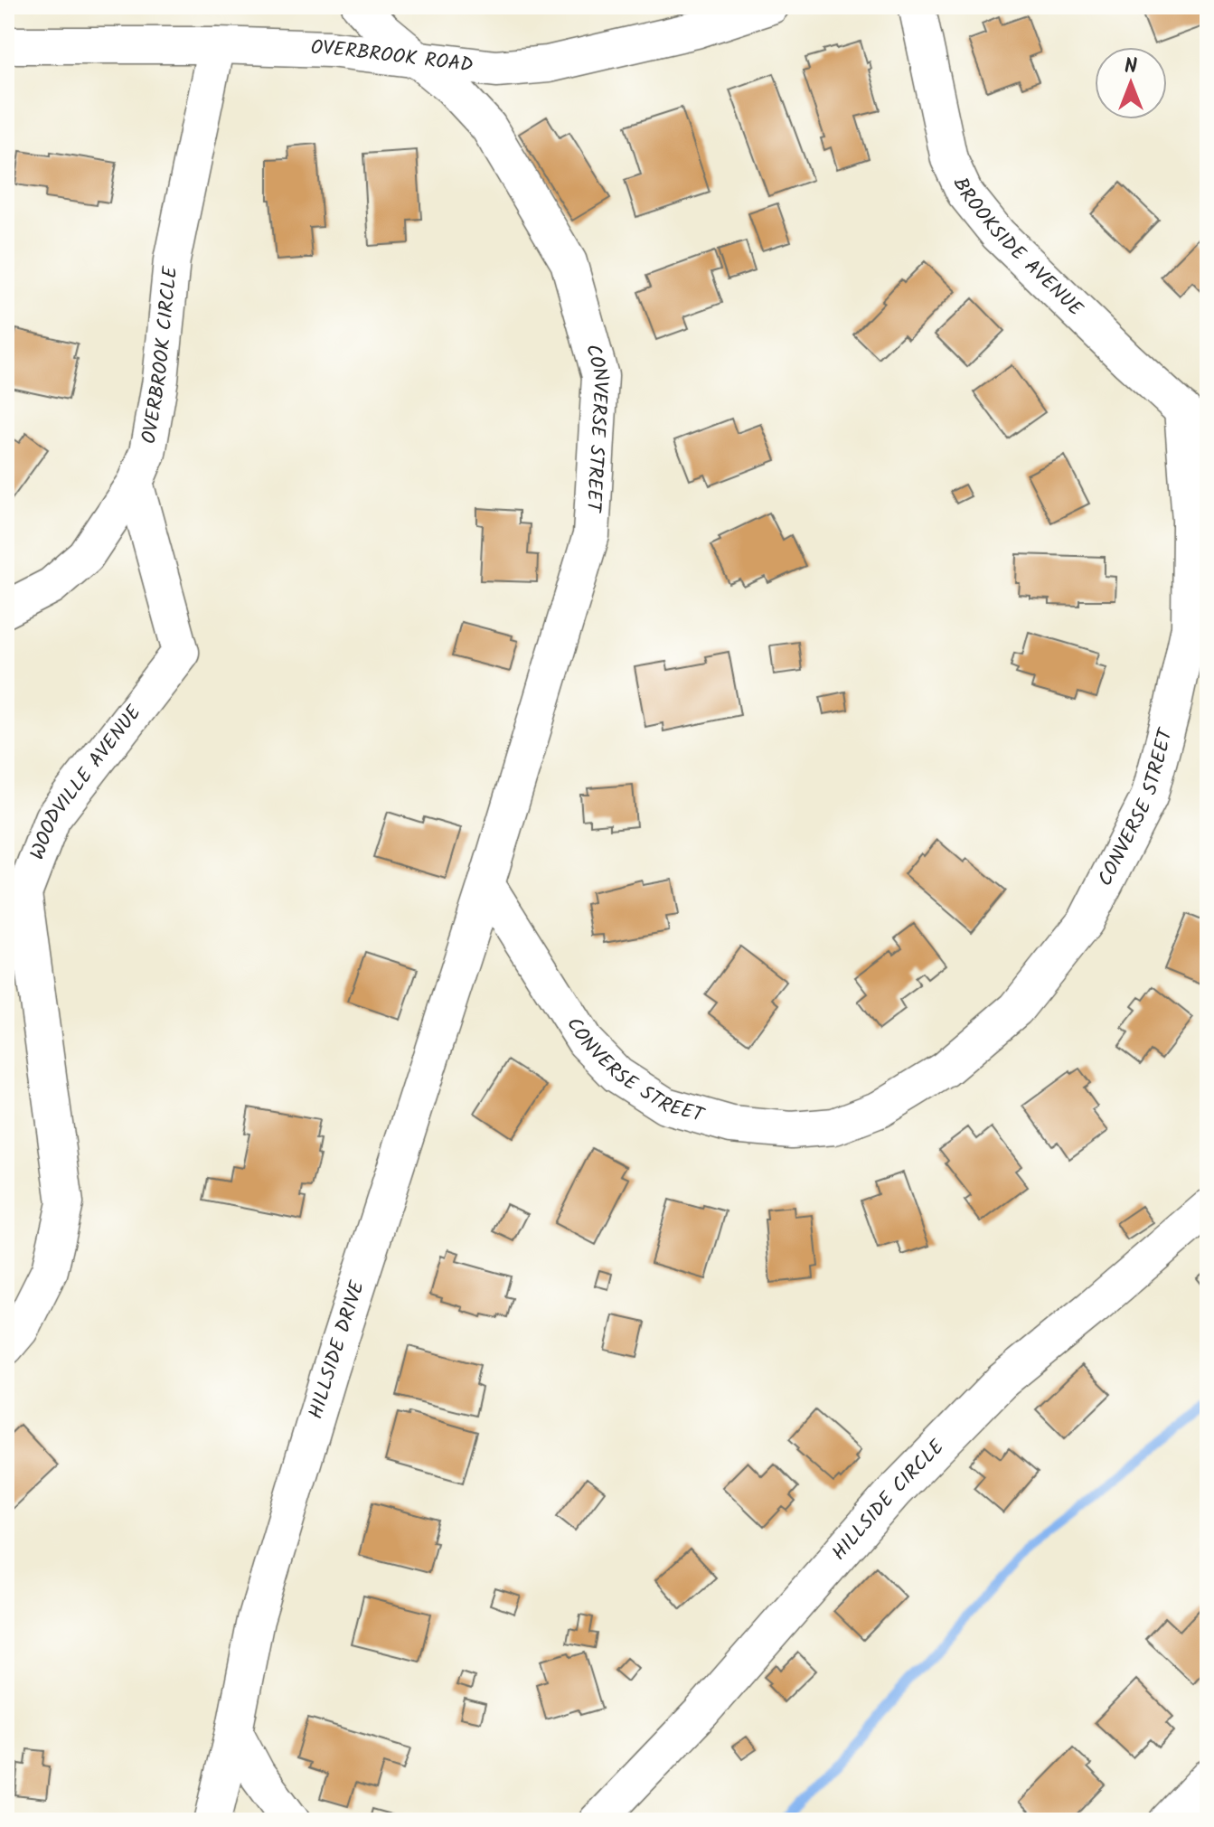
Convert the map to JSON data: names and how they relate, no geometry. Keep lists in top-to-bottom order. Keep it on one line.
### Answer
{"streets":{"street":["OVERBROOK ROAD","BROOKSIDE AVENUE","OVERBROOK CIRCLE","CONVERSE STREET","WOODVILLE AVENUE","HILLSIDE DRIVE","HILLSIDE CIRCLE"]},"crossings":[["OVERBROOK ROAD","OVERBROOK CIRCLE"],["OVERBROOK ROAD","CONVERSE STREET"],["BROOKSIDE AVENUE","CONVERSE STREET"],["OVERBROOK CIRCLE","WOODVILLE AVENUE"],["CONVERSE STREET","HILLSIDE DRIVE"]],"north":"top"}
